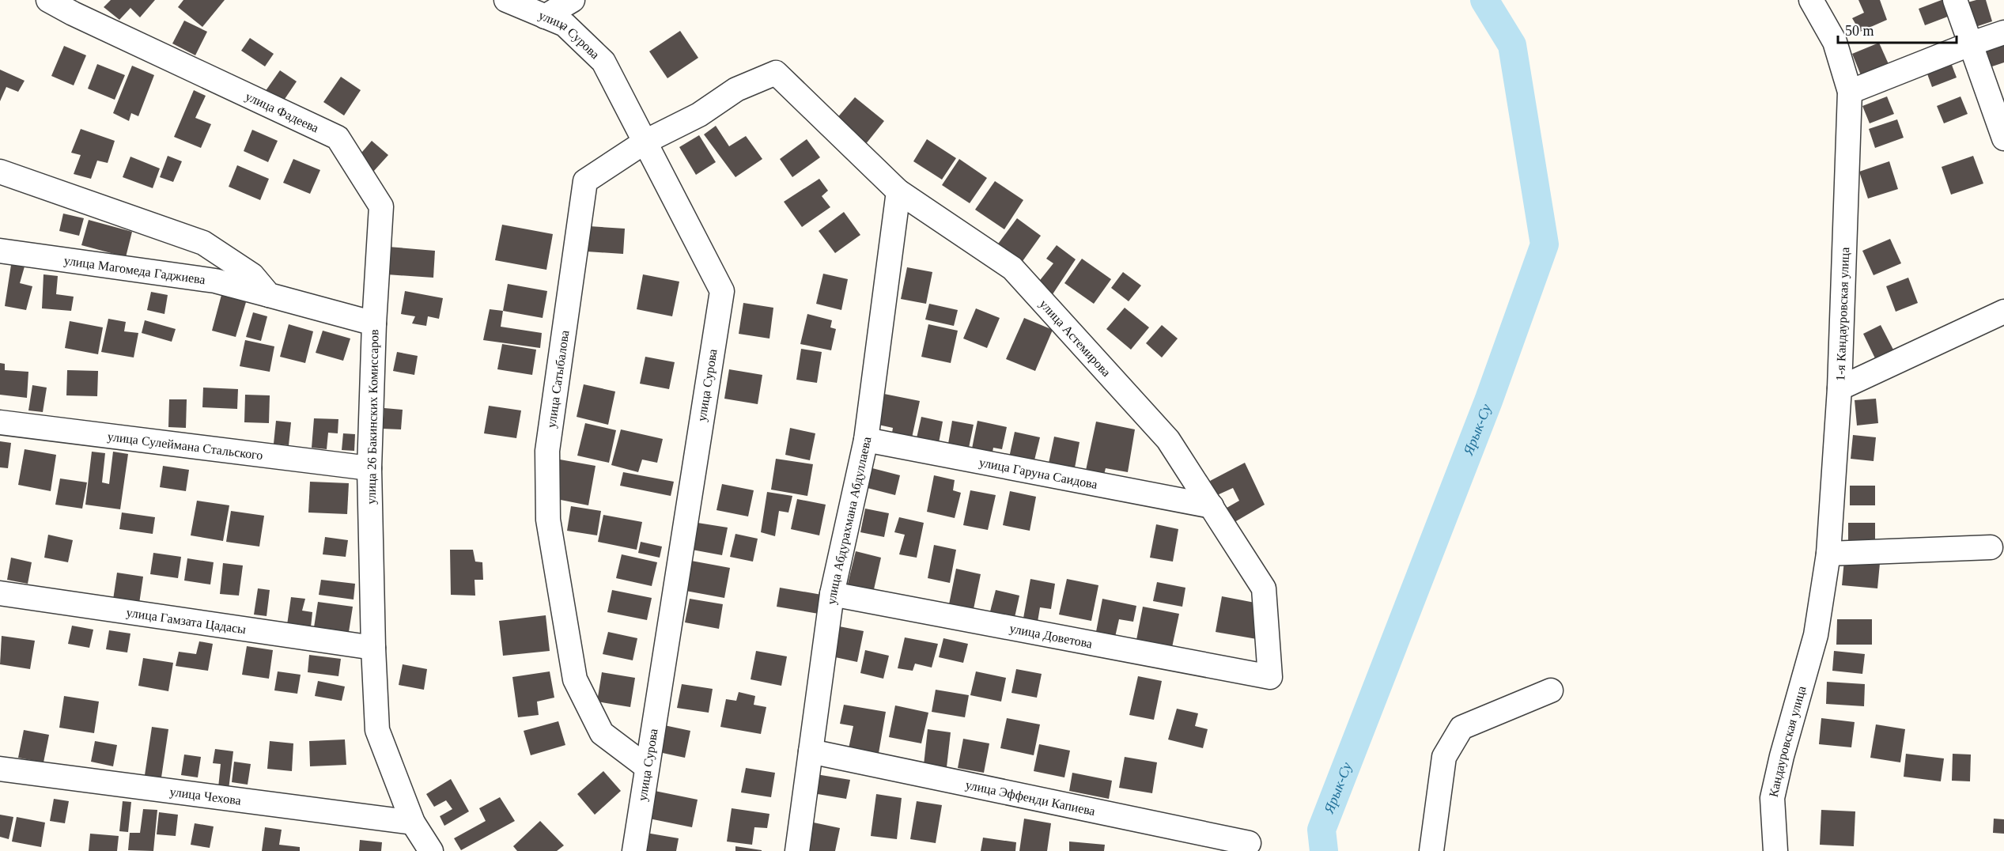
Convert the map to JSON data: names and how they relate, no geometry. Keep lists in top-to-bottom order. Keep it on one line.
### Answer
{"streets":{"street":["улица Сурова","улица Фадеева","улица Магомеда Гаджиева","1-я Кандауровская улица","улица Астемирова","улица Сатыбалова","улица 26 Бакинских Комиссаров","улица Сулеймана Стальского","улица Гаруна Саидова","улица Абдурахмана Абдуллаева","улица Гамзата Цадасы","улица Доветова","Кандауровская улица","улица Чехова","улица Эффенди Капиева"]},"crossings":[["улица Сурова","улица Сатыбалова"],["улица Фадеева","улица 26 Бакинских Комиссаров"],["улица Магомеда Гаджиева","улица 26 Бакинских Комиссаров"],["1-я Кандауровская улица","Кандауровская улица"],["улица Астемирова","улица Сатыбалова"],["улица Астемирова","улица Гаруна Саидова"],["улица Астемирова","улица Абдурахмана Абдуллаева"],["улица Астемирова","улица Доветова"],["улица 26 Бакинских Комиссаров","улица Сулеймана Стальского"],["улица 26 Бакинских Комиссаров","улица Гамзата Цадасы"],["улица 26 Бакинских Комиссаров","улица Чехова"],["улица Гаруна Саидова","улица Абдурахмана Абдуллаева"],["улица Абдурахмана Абдуллаева","улица Доветова"],["улица Абдурахмана Абдуллаева","улица Эффенди Капиева"]],"water":["Ярык-Су"],"scale_bar":"50 m"}
